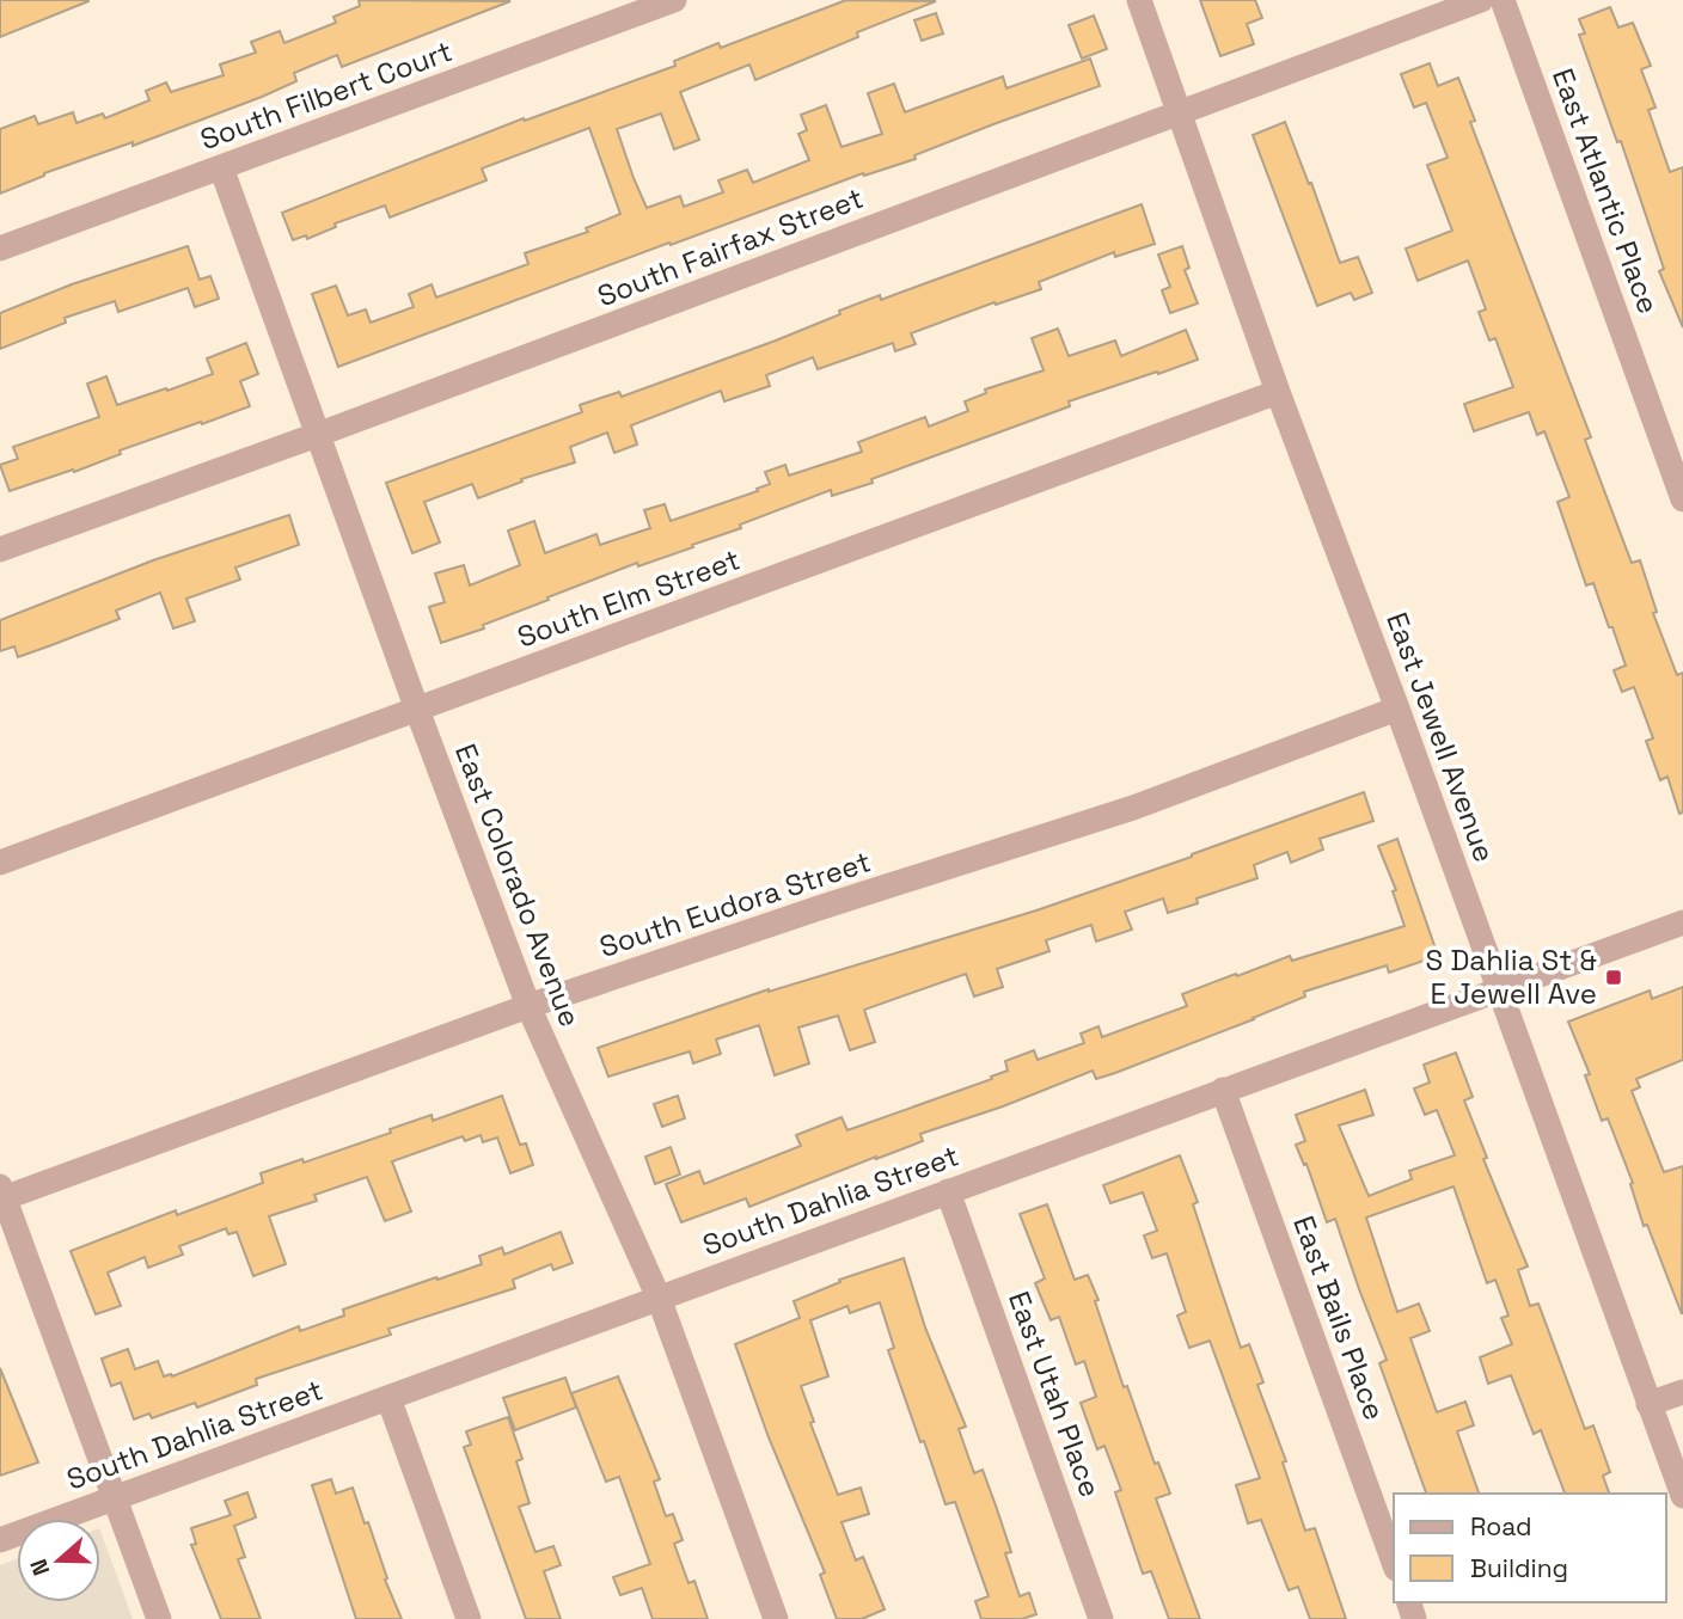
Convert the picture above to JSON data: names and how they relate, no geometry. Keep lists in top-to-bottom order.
{
  "streets": {
    "street": [
      "South Filbert Court",
      "East Atlantic Place",
      "South Fairfax Street",
      "South Elm Street",
      "East Jewell Avenue",
      "East Colorado Avenue",
      "South Eudora Street",
      "South Dahlia Street",
      "East Bails Place",
      "East Utah Place"
    ]
  },
  "crossings": [
    ["South Filbert Court", "East Colorado Avenue"],
    ["South Fairfax Street", "East Jewell Avenue"],
    ["South Fairfax Street", "East Colorado Avenue"],
    ["South Elm Street", "East Jewell Avenue"],
    ["South Elm Street", "East Colorado Avenue"],
    ["East Jewell Avenue", "South Eudora Street"],
    ["East Jewell Avenue", "South Dahlia Street"],
    ["East Colorado Avenue", "South Eudora Street"],
    ["East Colorado Avenue", "South Dahlia Street"],
    ["South Dahlia Street", "East Bails Place"],
    ["South Dahlia Street", "East Utah Place"]
  ],
  "places": {
    "transit": ["S Dahlia St & E Jewell Ave"]
  },
  "legend": ["Road", "Building"],
  "north": "left"
}
